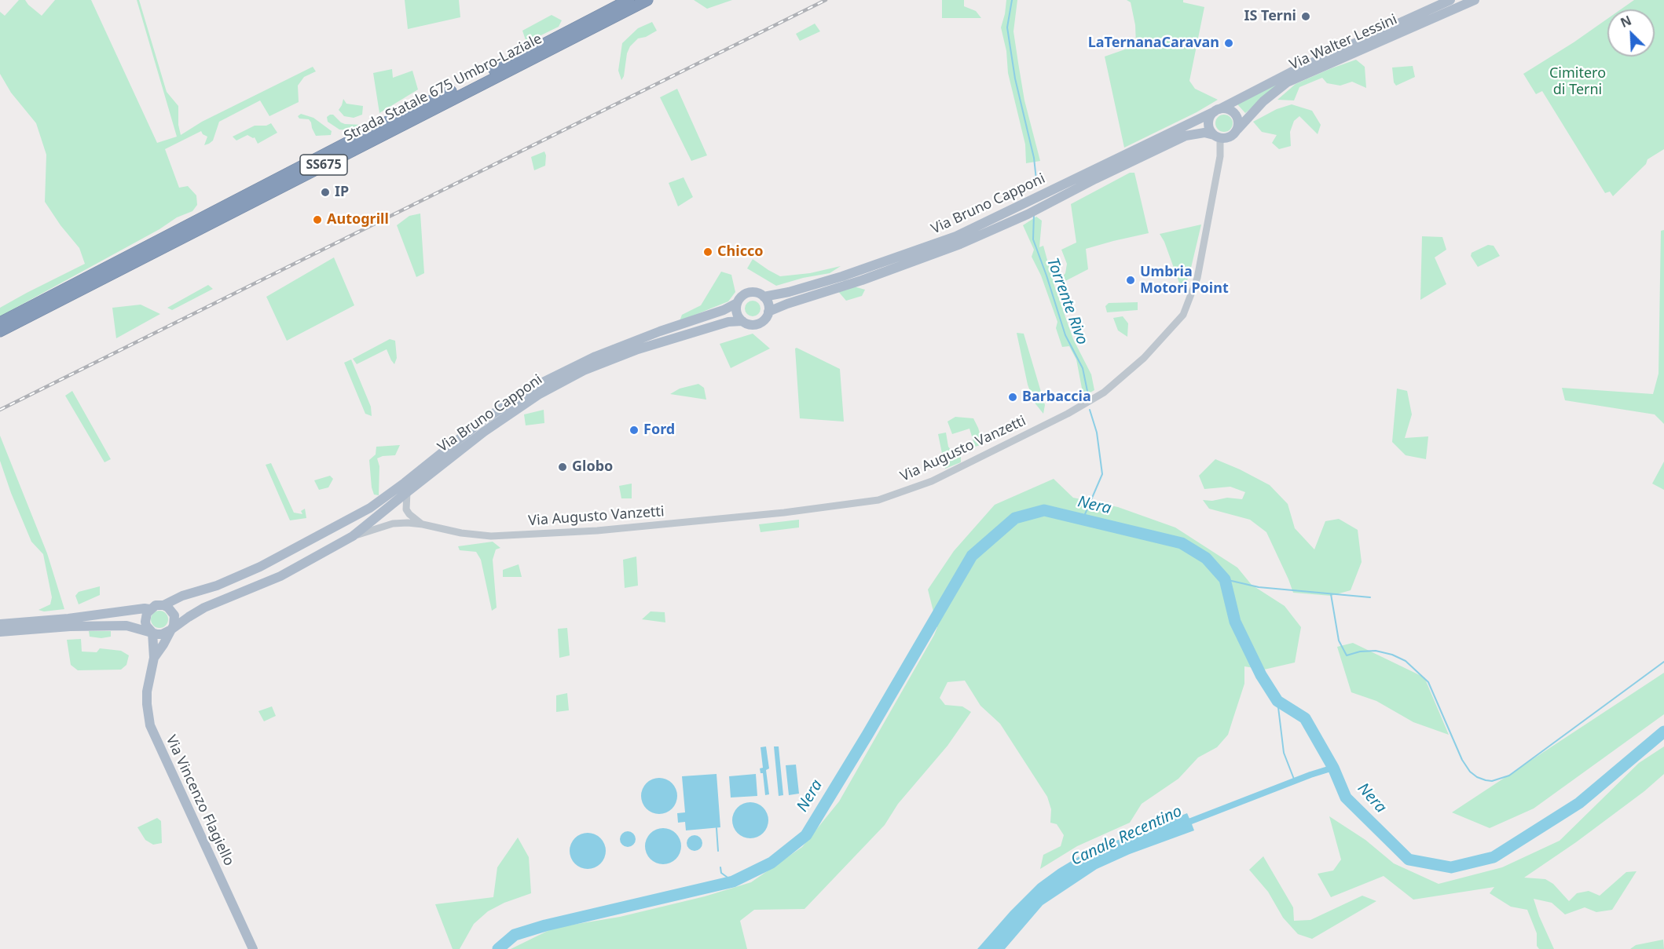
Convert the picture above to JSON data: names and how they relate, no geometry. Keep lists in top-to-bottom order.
{
  "streets": {
    "highway": ["Strada Statale 675 Umbro-Laziale", "SS675"],
    "main road": ["Via Walter Lessini", "Via Bruno Capponi", "Via Vincenzo Flagiello"],
    "street": ["Via Augusto Vanzetti"]
  },
  "crossings": [
    ["Via Walter Lessini", "Via Bruno Capponi"],
    ["Via Walter Lessini", "Via Augusto Vanzetti"],
    ["Via Bruno Capponi", "Via Augusto Vanzetti"],
    ["Via Bruno Capponi", "Via Vincenzo Flagiello"]
  ],
  "water": ["Torrente Rivo", "Nera", "Canale Recentino"],
  "parks": ["Cimitero di Terni"],
  "places": [
    "IS Terni",
    "LaTernanaCaravan",
    "IP",
    "Autogrill",
    "Chicco",
    "Umbria Motori Point",
    "Barbaccia",
    "Ford",
    "Globo"
  ],
  "north": "top left"
}
